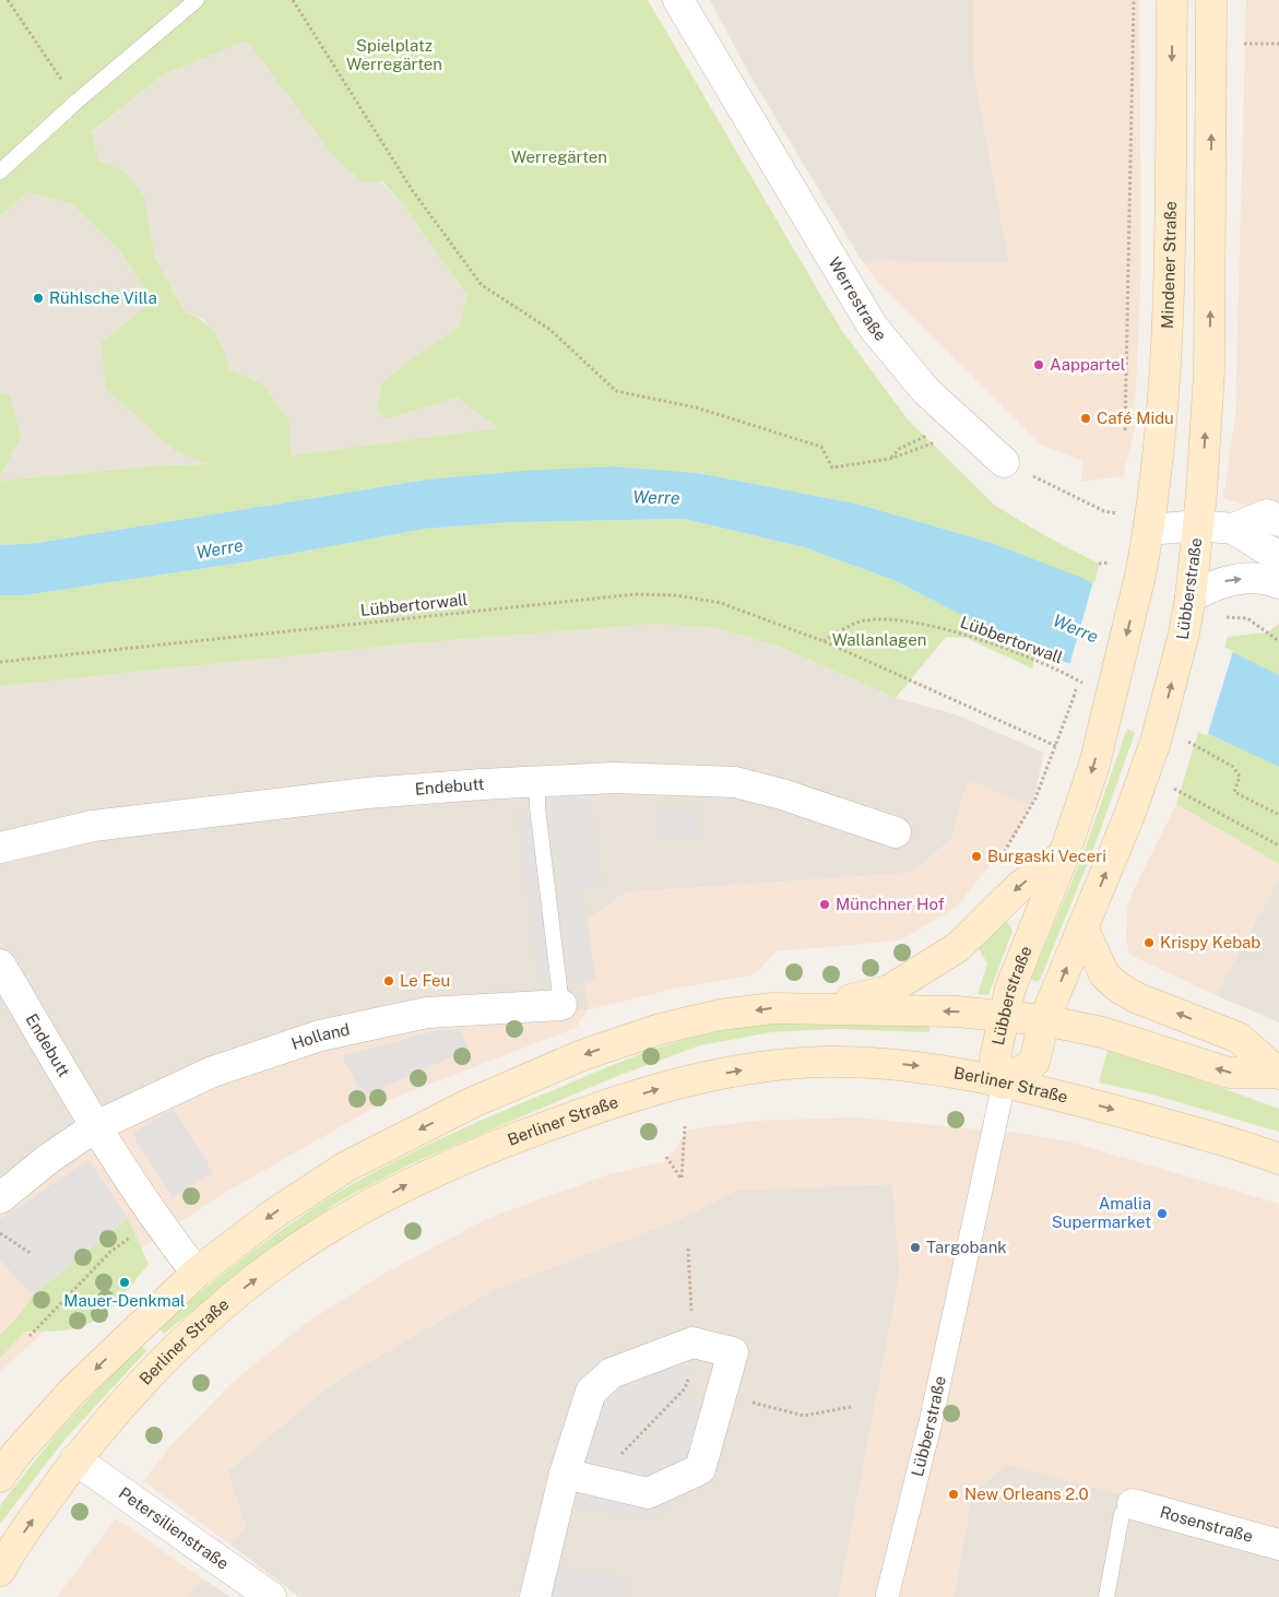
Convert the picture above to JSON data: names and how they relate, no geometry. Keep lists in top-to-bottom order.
{
  "streets": {
    "main road": ["Mindener Straße", "Lübberstraße", "Berliner Straße"],
    "street": [
      "Werrestraße",
      "Endebutt",
      "Holland",
      "Rosenstraße",
      "Petersilienstraße"
    ],
    "path": ["Lübbertorwall"]
  },
  "crossings": [
    ["Mindener Straße", "Lübberstraße"],
    ["Lübberstraße", "Berliner Straße"],
    ["Endebutt", "Holland"],
    ["Berliner Straße", "Petersilienstraße"]
  ],
  "water": ["Werre"],
  "parks": ["Spielplatz Werregärten", "Werregärten", "Wallanlagen"],
  "places": [
    "Rühlsche Villa",
    "Aappartel",
    "Café Midu",
    "Burgaski Veceri",
    "Münchner Hof",
    "Krispy Kebab",
    "Le Feu",
    "Amalia Supermarket",
    "Targobank",
    "Mauer-Denkmal",
    "New Orleans 2.0"
  ]
}
